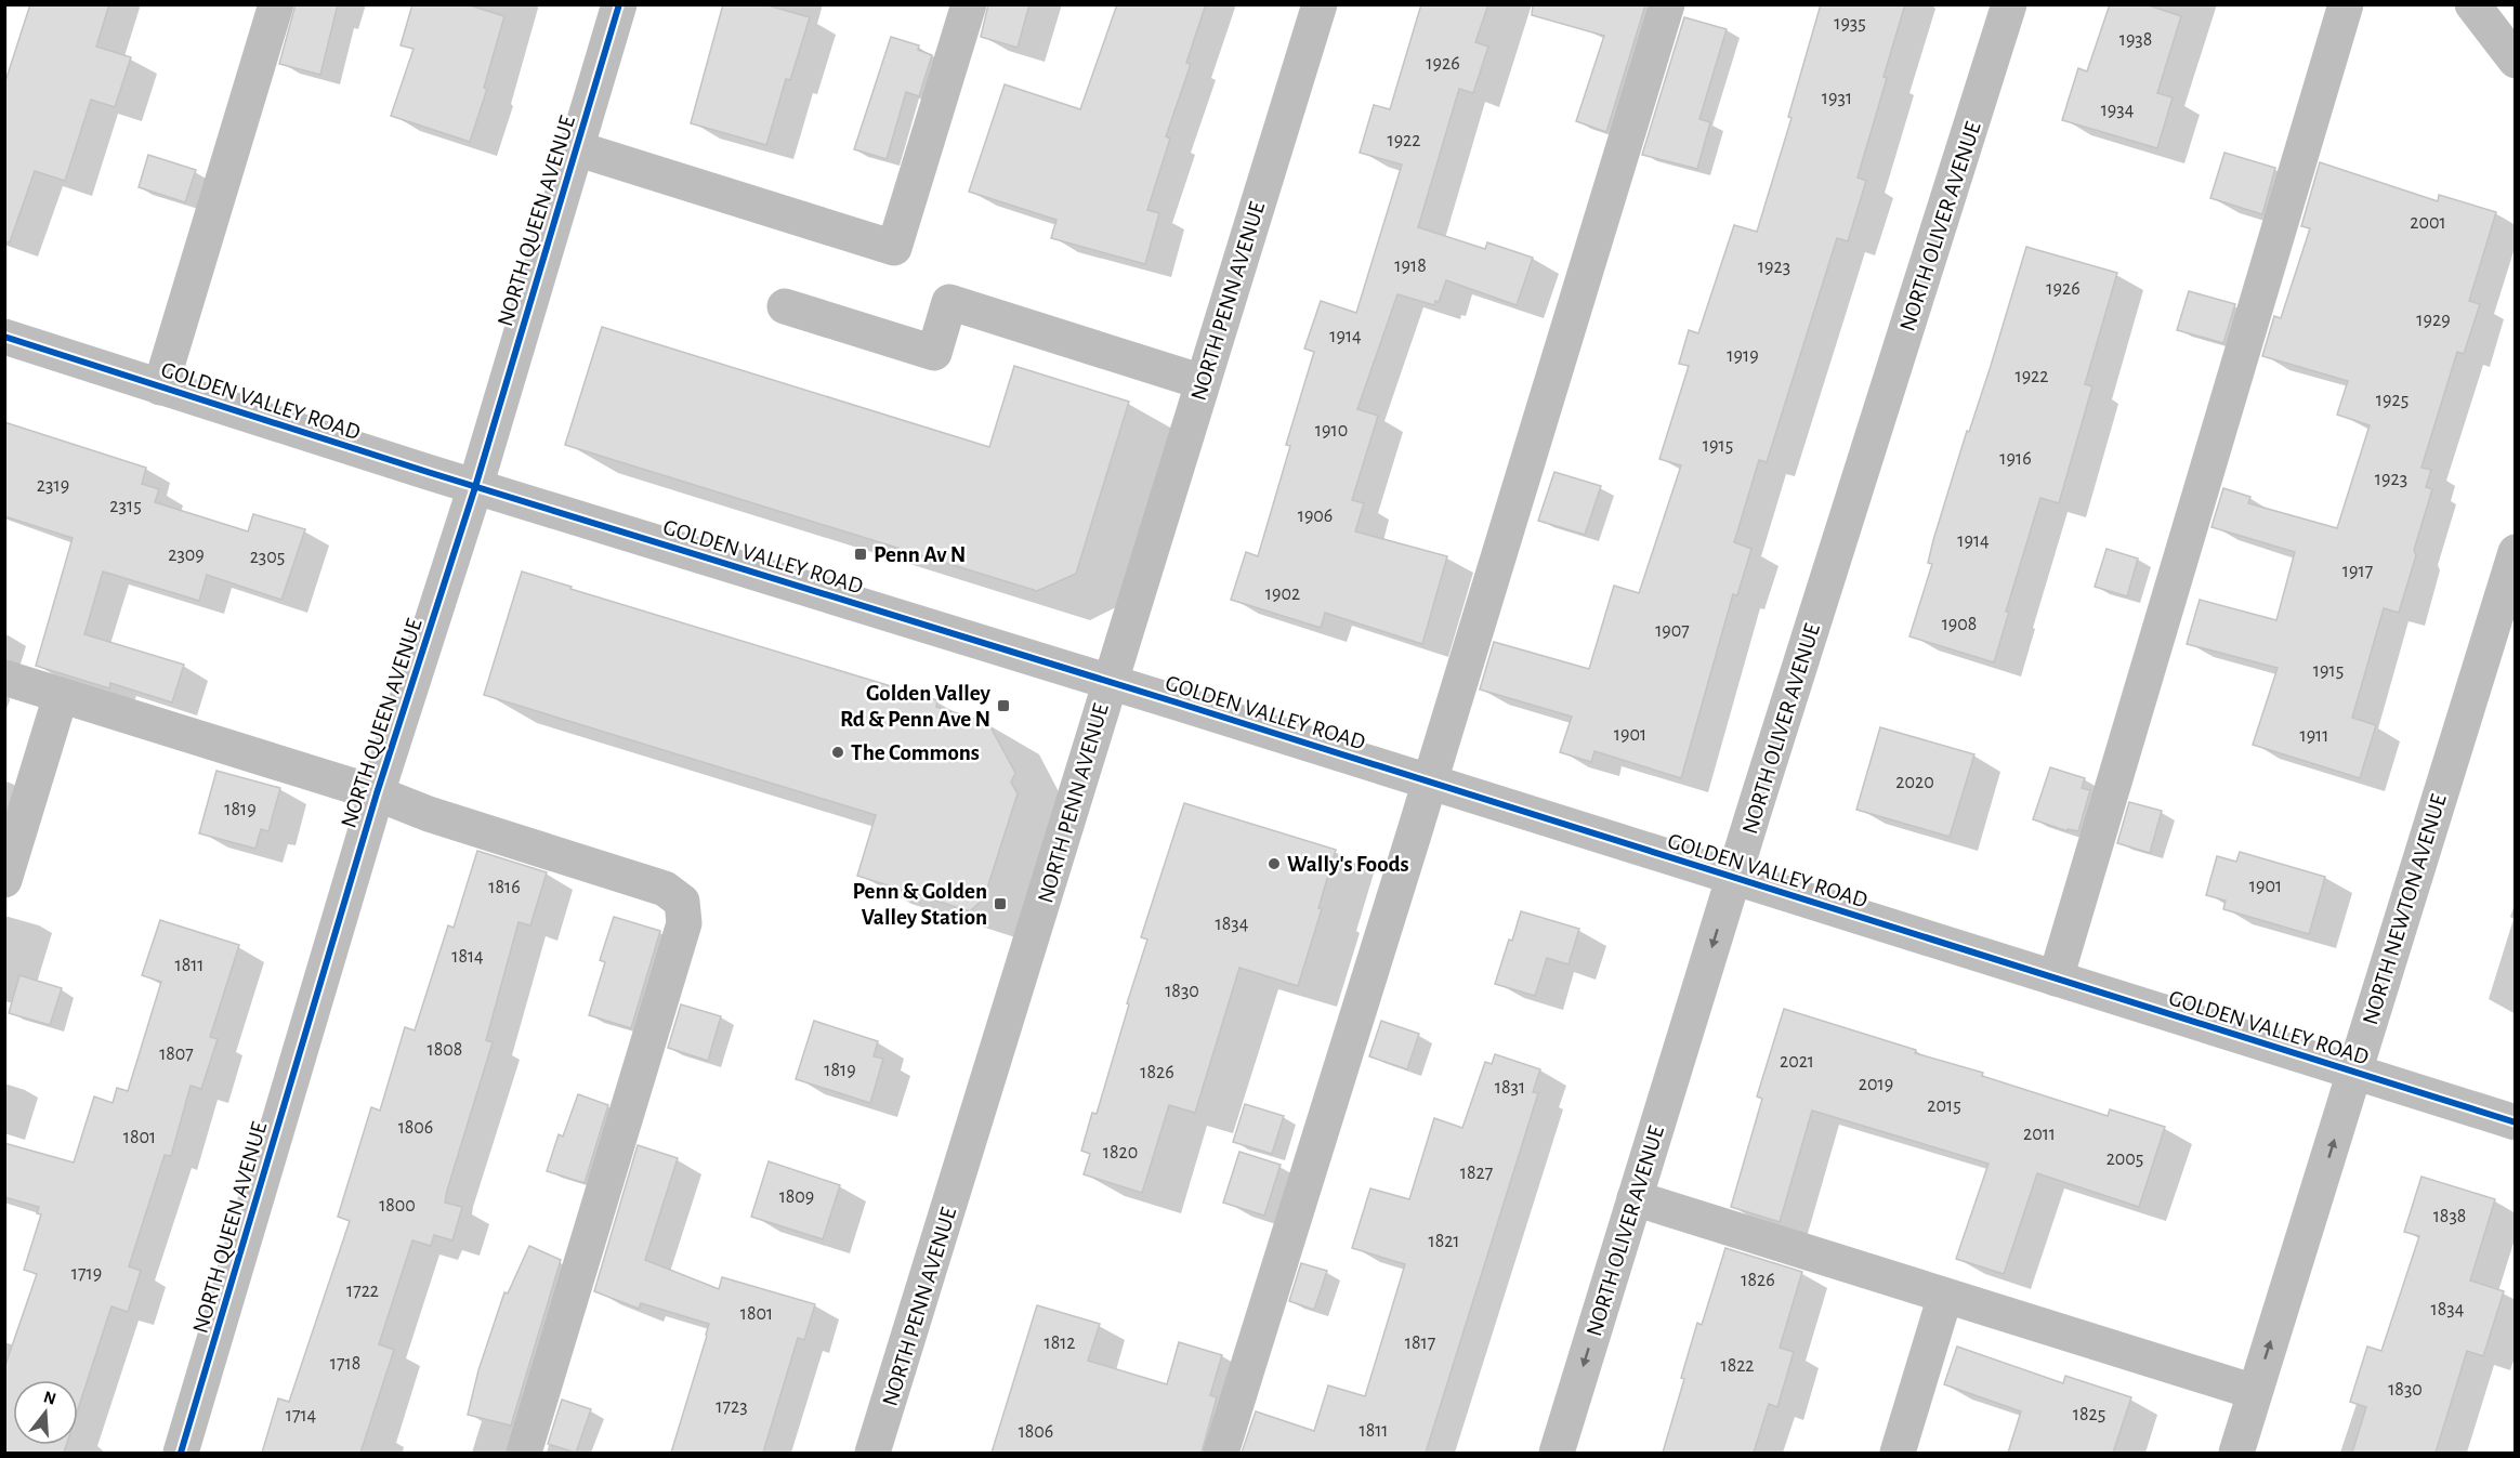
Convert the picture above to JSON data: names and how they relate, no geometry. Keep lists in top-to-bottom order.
{
  "streets": {
    "street": [
      "NORTH QUEEN AVENUE",
      "NORTH OLIVER AVENUE",
      "NORTH PENN AVENUE",
      "GOLDEN VALLEY ROAD",
      "NORTH NEWTON AVENUE"
    ]
  },
  "crossings": [
    ["NORTH QUEEN AVENUE", "GOLDEN VALLEY ROAD"],
    ["NORTH OLIVER AVENUE", "GOLDEN VALLEY ROAD"],
    ["NORTH PENN AVENUE", "GOLDEN VALLEY ROAD"],
    ["GOLDEN VALLEY ROAD", "NORTH NEWTON AVENUE"]
  ],
  "one_way": ["NORTH NEWTON AVENUE"],
  "places": {
    "transit": ["Penn Av N", "Golden Valley Rd & Penn Ave N", "Penn & Golden Valley Station"],
    "other": ["The Commons", "Wally's Foods"]
  },
  "house_numbers": [
    "1935",
    "1938",
    "1926",
    "1931",
    "1934",
    "1922",
    "2001",
    "1918",
    "1923",
    "1926",
    "1929",
    "1914",
    "1919",
    "1922",
    "1925",
    "1910",
    "1915",
    "1916",
    "1923",
    "2319",
    "2315",
    "1906",
    "1914",
    "2309",
    "2305",
    "1917",
    "1902",
    "1908",
    "1907",
    "1915",
    "1901",
    "1911",
    "2020",
    "1819",
    "1901",
    "1816",
    "1834",
    "1814",
    "1811",
    "1830",
    "1808",
    "1807",
    "2021",
    "1819",
    "1826",
    "2019",
    "1831",
    "2015",
    "1806",
    "2011",
    "1801",
    "1820",
    "2005",
    "1827",
    "1809",
    "1800",
    "1838",
    "1821",
    "1719",
    "1826",
    "1722",
    "1834",
    "1801",
    "1812",
    "1817",
    "1718",
    "1822",
    "1830",
    "1723",
    "1825",
    "1714",
    "1811",
    "1806"
  ],
  "north": "top"
}
